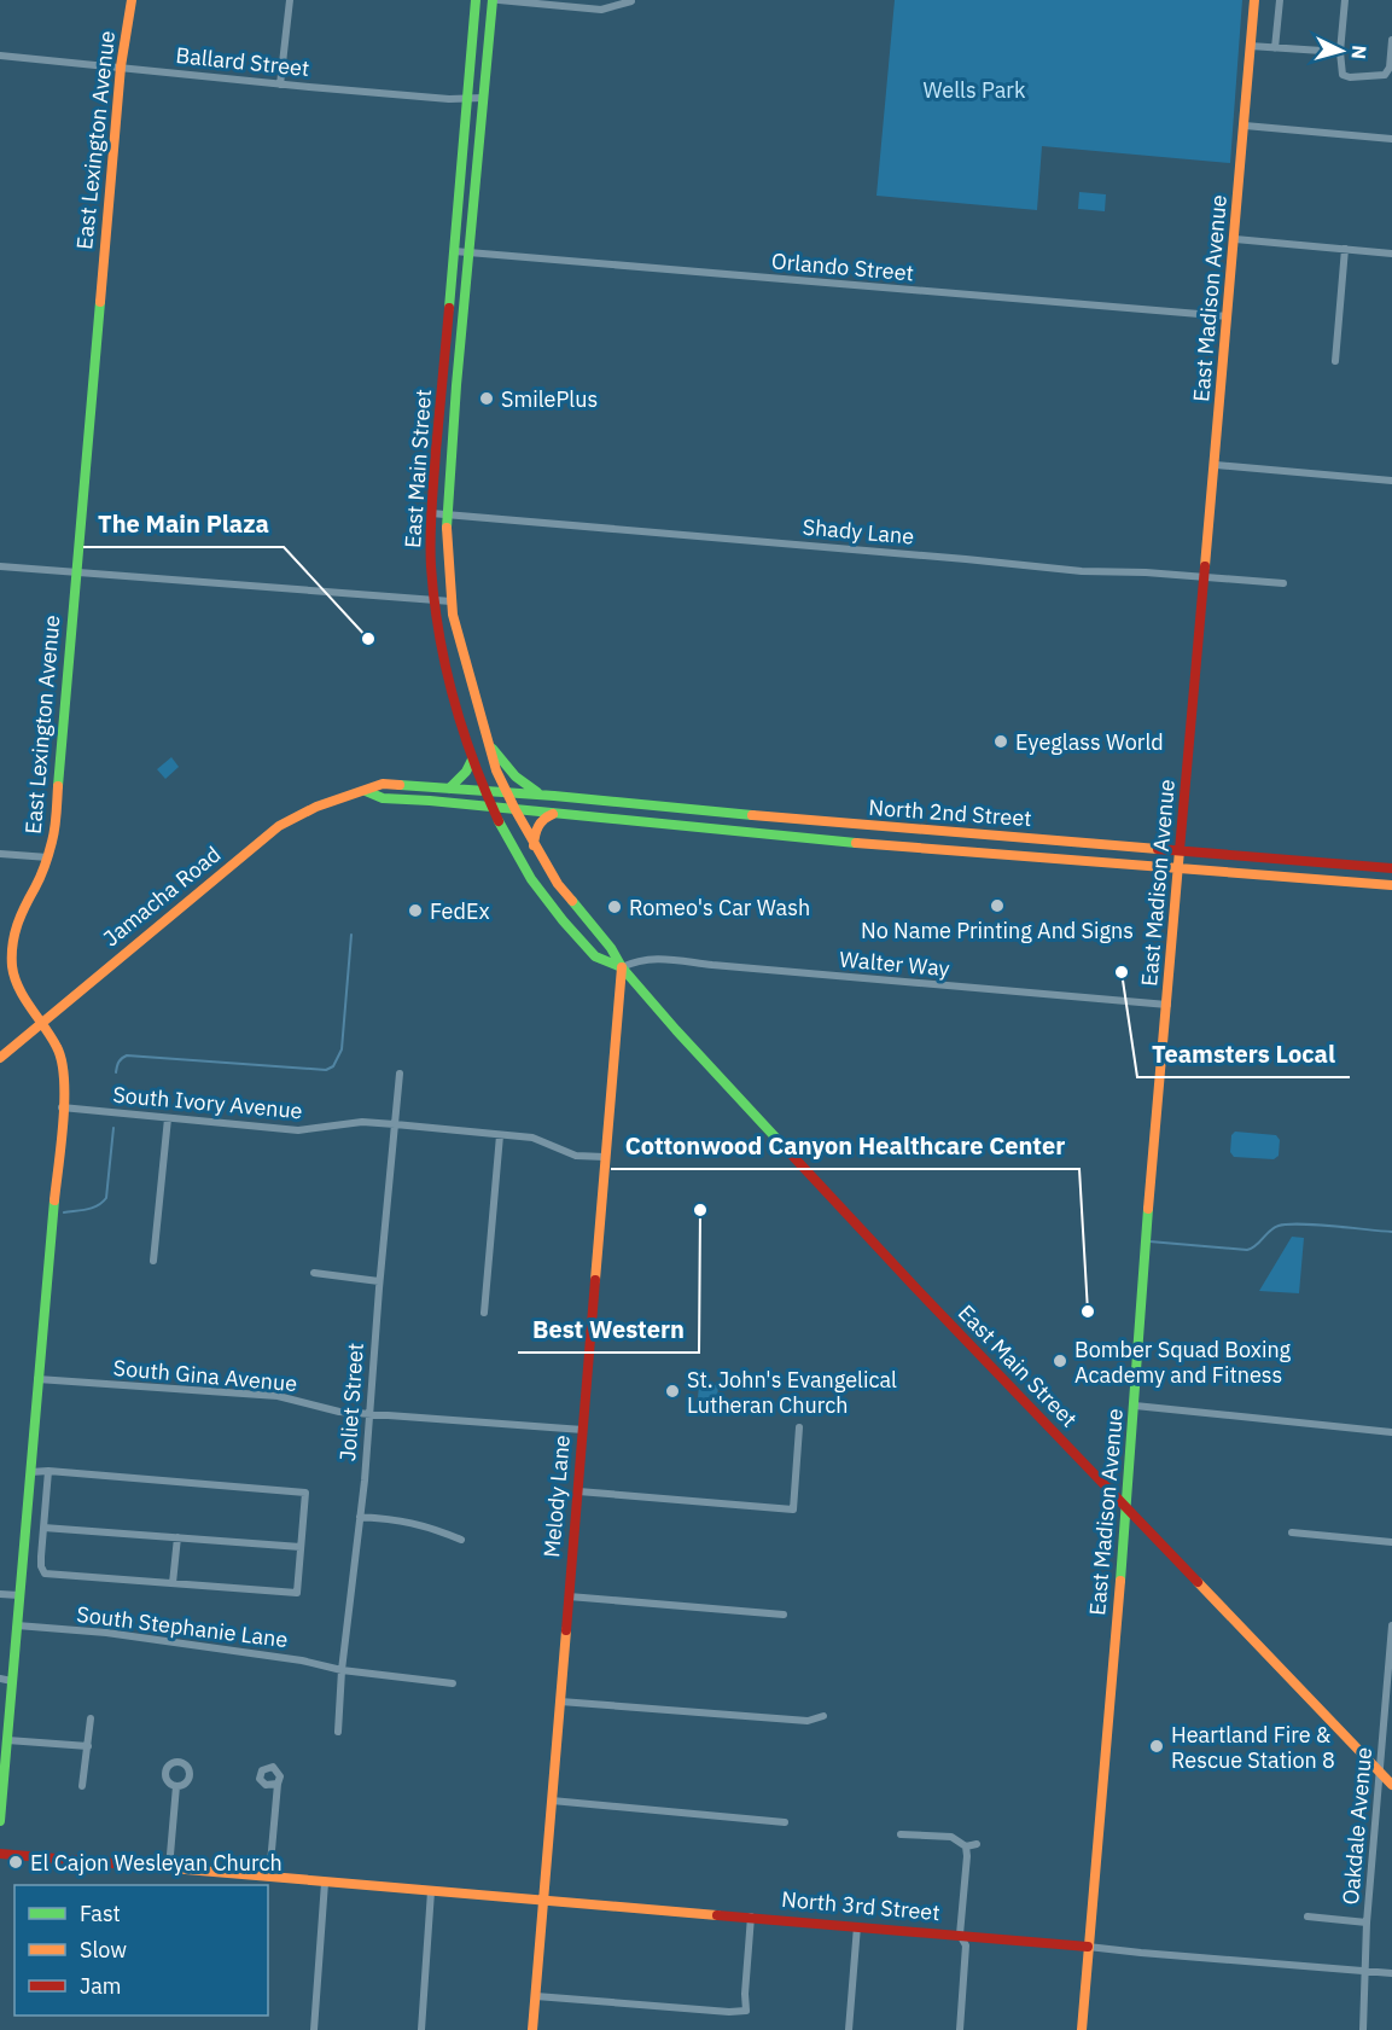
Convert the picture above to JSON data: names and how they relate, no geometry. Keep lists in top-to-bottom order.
{
  "streets": {
    "street": [
      "Ballard Street",
      "East Lexington Avenue",
      "Orlando Street",
      "East Madison Avenue",
      "East Main Street",
      "Shady Lane",
      "North 2nd Street",
      "Jamacha Road",
      "Walter Way",
      "South Ivory Avenue",
      "South Gina Avenue",
      "Joliet Street",
      "Melody Lane",
      "South Stephanie Lane",
      "Oakdale Avenue",
      "North 3rd Street"
    ]
  },
  "crossings": [
    ["Ballard Street", "East Lexington Avenue"],
    ["Ballard Street", "East Main Street"],
    ["East Lexington Avenue", "Jamacha Road"],
    ["East Lexington Avenue", "South Ivory Avenue"],
    ["East Lexington Avenue", "South Gina Avenue"],
    ["East Lexington Avenue", "South Stephanie Lane"],
    ["Orlando Street", "East Madison Avenue"],
    ["Orlando Street", "East Main Street"],
    ["East Madison Avenue", "East Main Street"],
    ["East Madison Avenue", "Shady Lane"],
    ["East Madison Avenue", "North 2nd Street"],
    ["East Madison Avenue", "Walter Way"],
    ["East Madison Avenue", "North 3rd Street"],
    ["East Main Street", "Shady Lane"],
    ["East Main Street", "North 2nd Street"],
    ["East Main Street", "Jamacha Road"],
    ["East Main Street", "Walter Way"],
    ["East Main Street", "Melody Lane"],
    ["East Main Street", "Oakdale Avenue"],
    ["North 2nd Street", "Jamacha Road"],
    ["Walter Way", "Melody Lane"],
    ["South Ivory Avenue", "Joliet Street"],
    ["South Ivory Avenue", "Melody Lane"],
    ["South Gina Avenue", "Joliet Street"],
    ["South Gina Avenue", "Melody Lane"],
    ["Joliet Street", "South Stephanie Lane"],
    ["Melody Lane", "North 3rd Street"],
    ["Oakdale Avenue", "North 3rd Street"]
  ],
  "parks": ["Wells Park"],
  "places": [
    "SmilePlus",
    "The Main Plaza",
    "Eyeglass World",
    "No Name Printing And Signs",
    "Romeo's Car Wash",
    "FedEx",
    "Teamsters Local",
    "Best Western",
    "Cottonwood Canyon Healthcare Center",
    "Bomber Squad Boxing Academy and Fitness",
    "St. John's Evangelical Lutheran Church",
    "Heartland Fire & Rescue Station 8",
    "El Cajon Wesleyan Church"
  ],
  "legend": ["Fast", "Slow", "Jam"],
  "north": "right"
}
